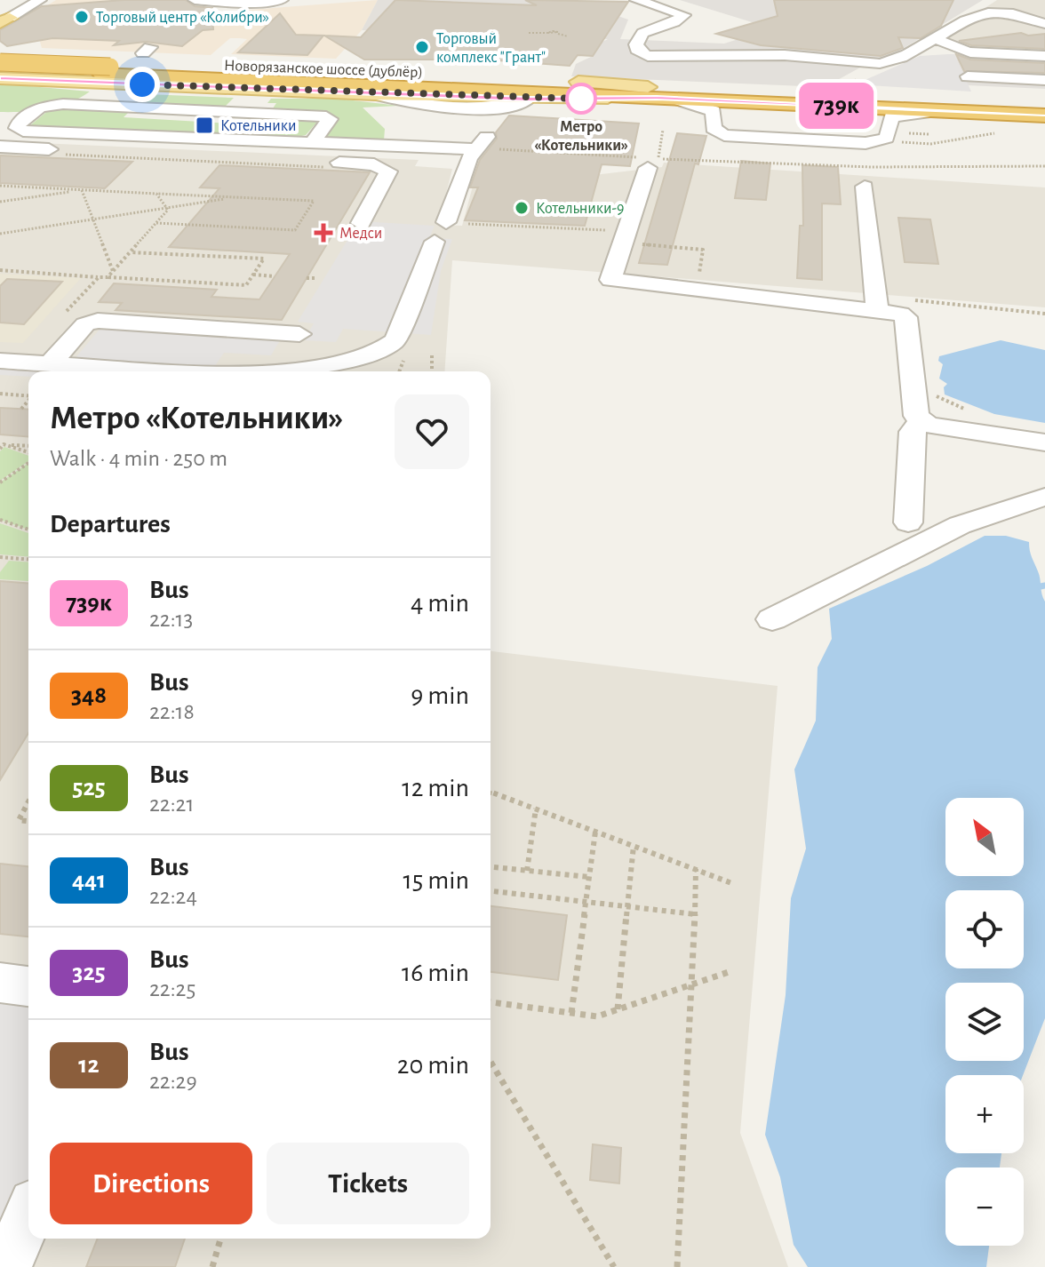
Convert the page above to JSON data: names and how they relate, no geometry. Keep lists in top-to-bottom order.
{
  "streets": {
    "main road": ["Новорязанское шоссе (дублёр)"]
  },
  "places": {
    "other": [
      "Торговый центр «Колибри»",
      "Торговый комплекс \"Грант\"",
      "Метро «Котельники»",
      "Котельники-9"
    ],
    "transit": ["Котельники"],
    "health": ["Медси"]
  },
  "lines": ["bus line 739к"],
  "north": "top left",
  "page": {
    "on_map": "739к",
    "heading": [
      ["Метро «Котельники»", "Walk · 4 min · 250 m"],
      "Departures"
    ],
    "list": [
      {
        "mark": "739к",
        "name": "Bus",
        "note": "22:13",
        "value": "4 min"
      },
      {
        "mark": "348",
        "name": "Bus",
        "note": "22:18",
        "value": "9 min"
      },
      {
        "mark": "525",
        "name": "Bus",
        "note": "22:21",
        "value": "12 min"
      },
      {
        "mark": "441",
        "name": "Bus",
        "note": "22:24",
        "value": "15 min"
      },
      {
        "mark": "325",
        "name": "Bus",
        "note": "22:25",
        "value": "16 min"
      },
      {
        "mark": "12",
        "name": "Bus",
        "note": "22:29",
        "value": "20 min"
      }
    ],
    "map_buttons": ["+", "−"],
    "buttons": ["Directions", "Tickets"]
  }
}
